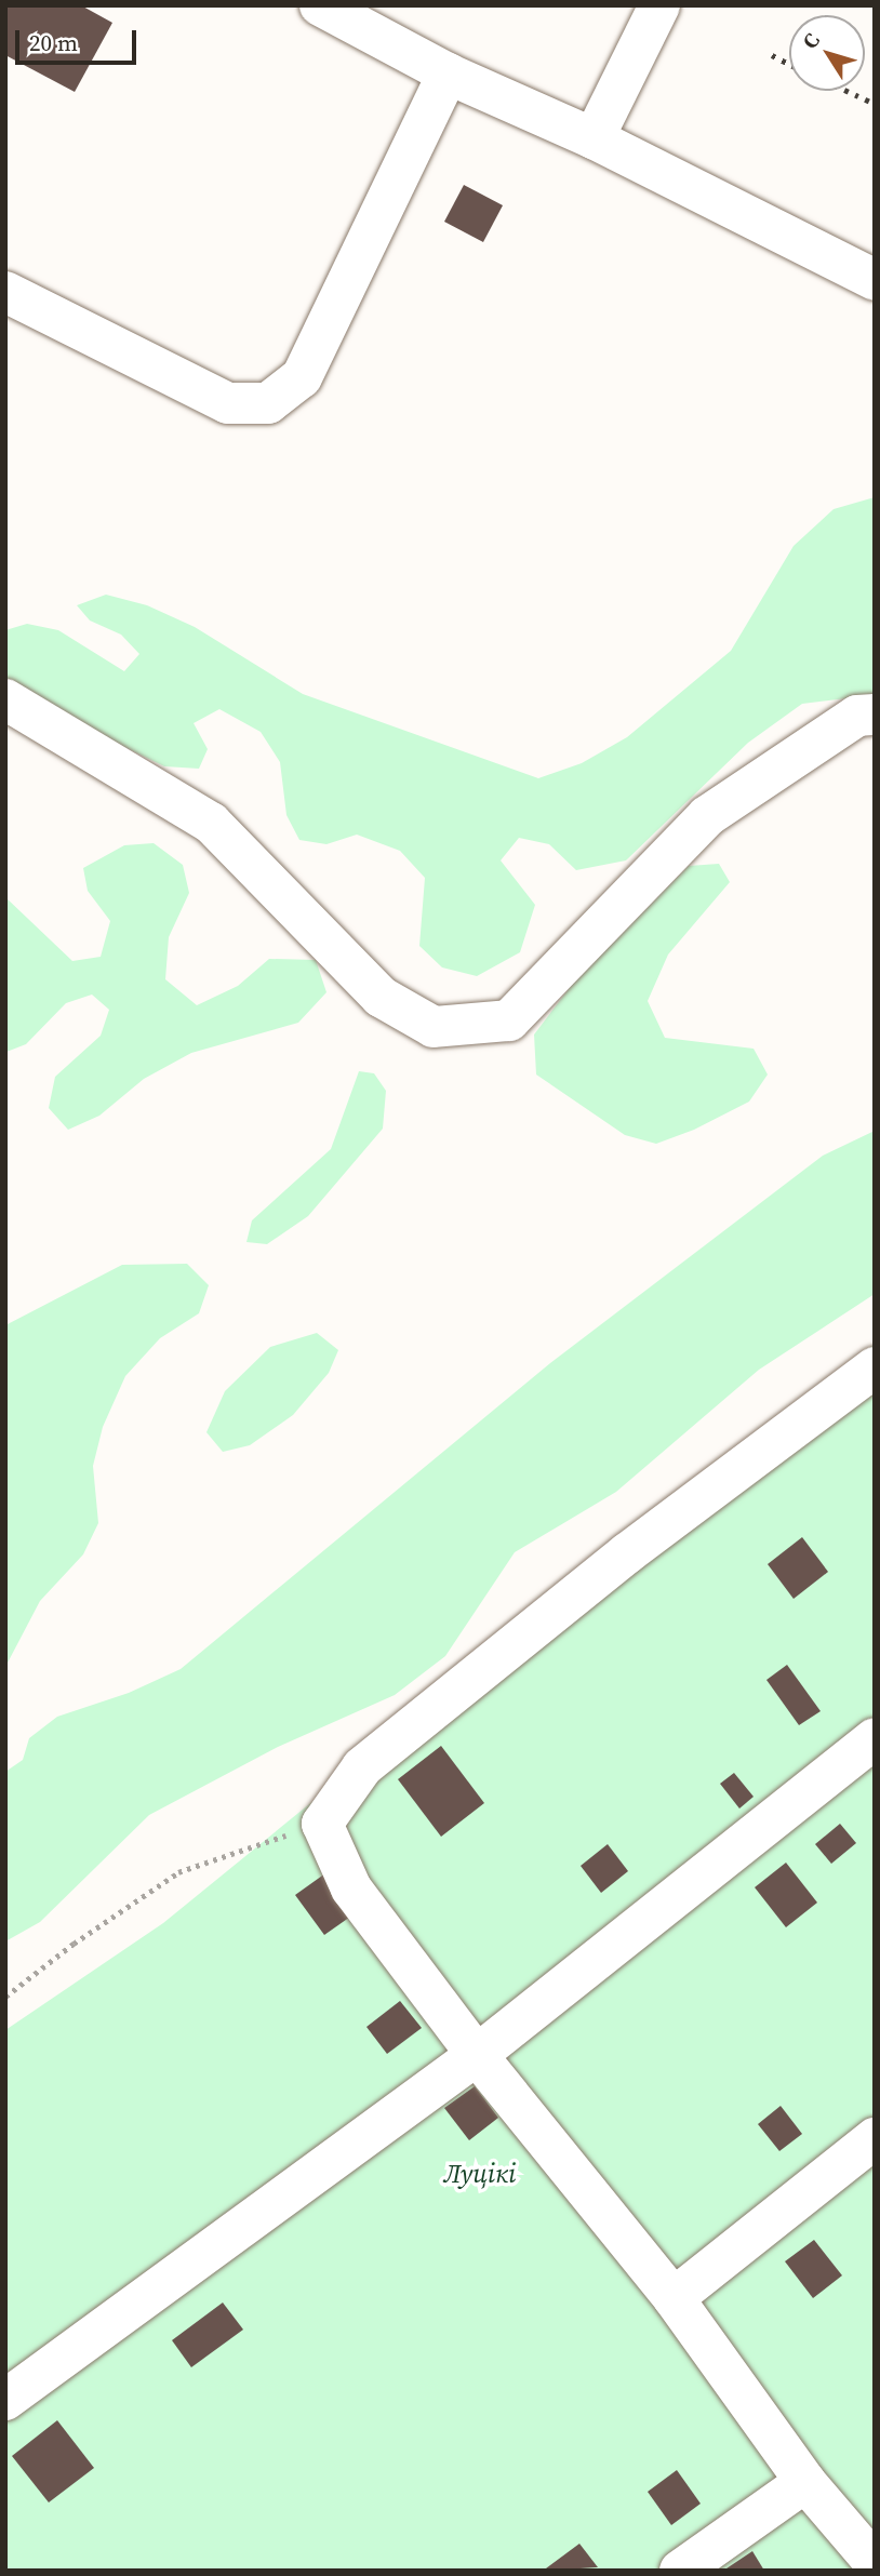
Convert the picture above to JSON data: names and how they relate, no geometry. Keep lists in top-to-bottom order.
{
  "parks": ["Луцікі"],
  "scale_bar": "20 m",
  "north": "top left"
}
